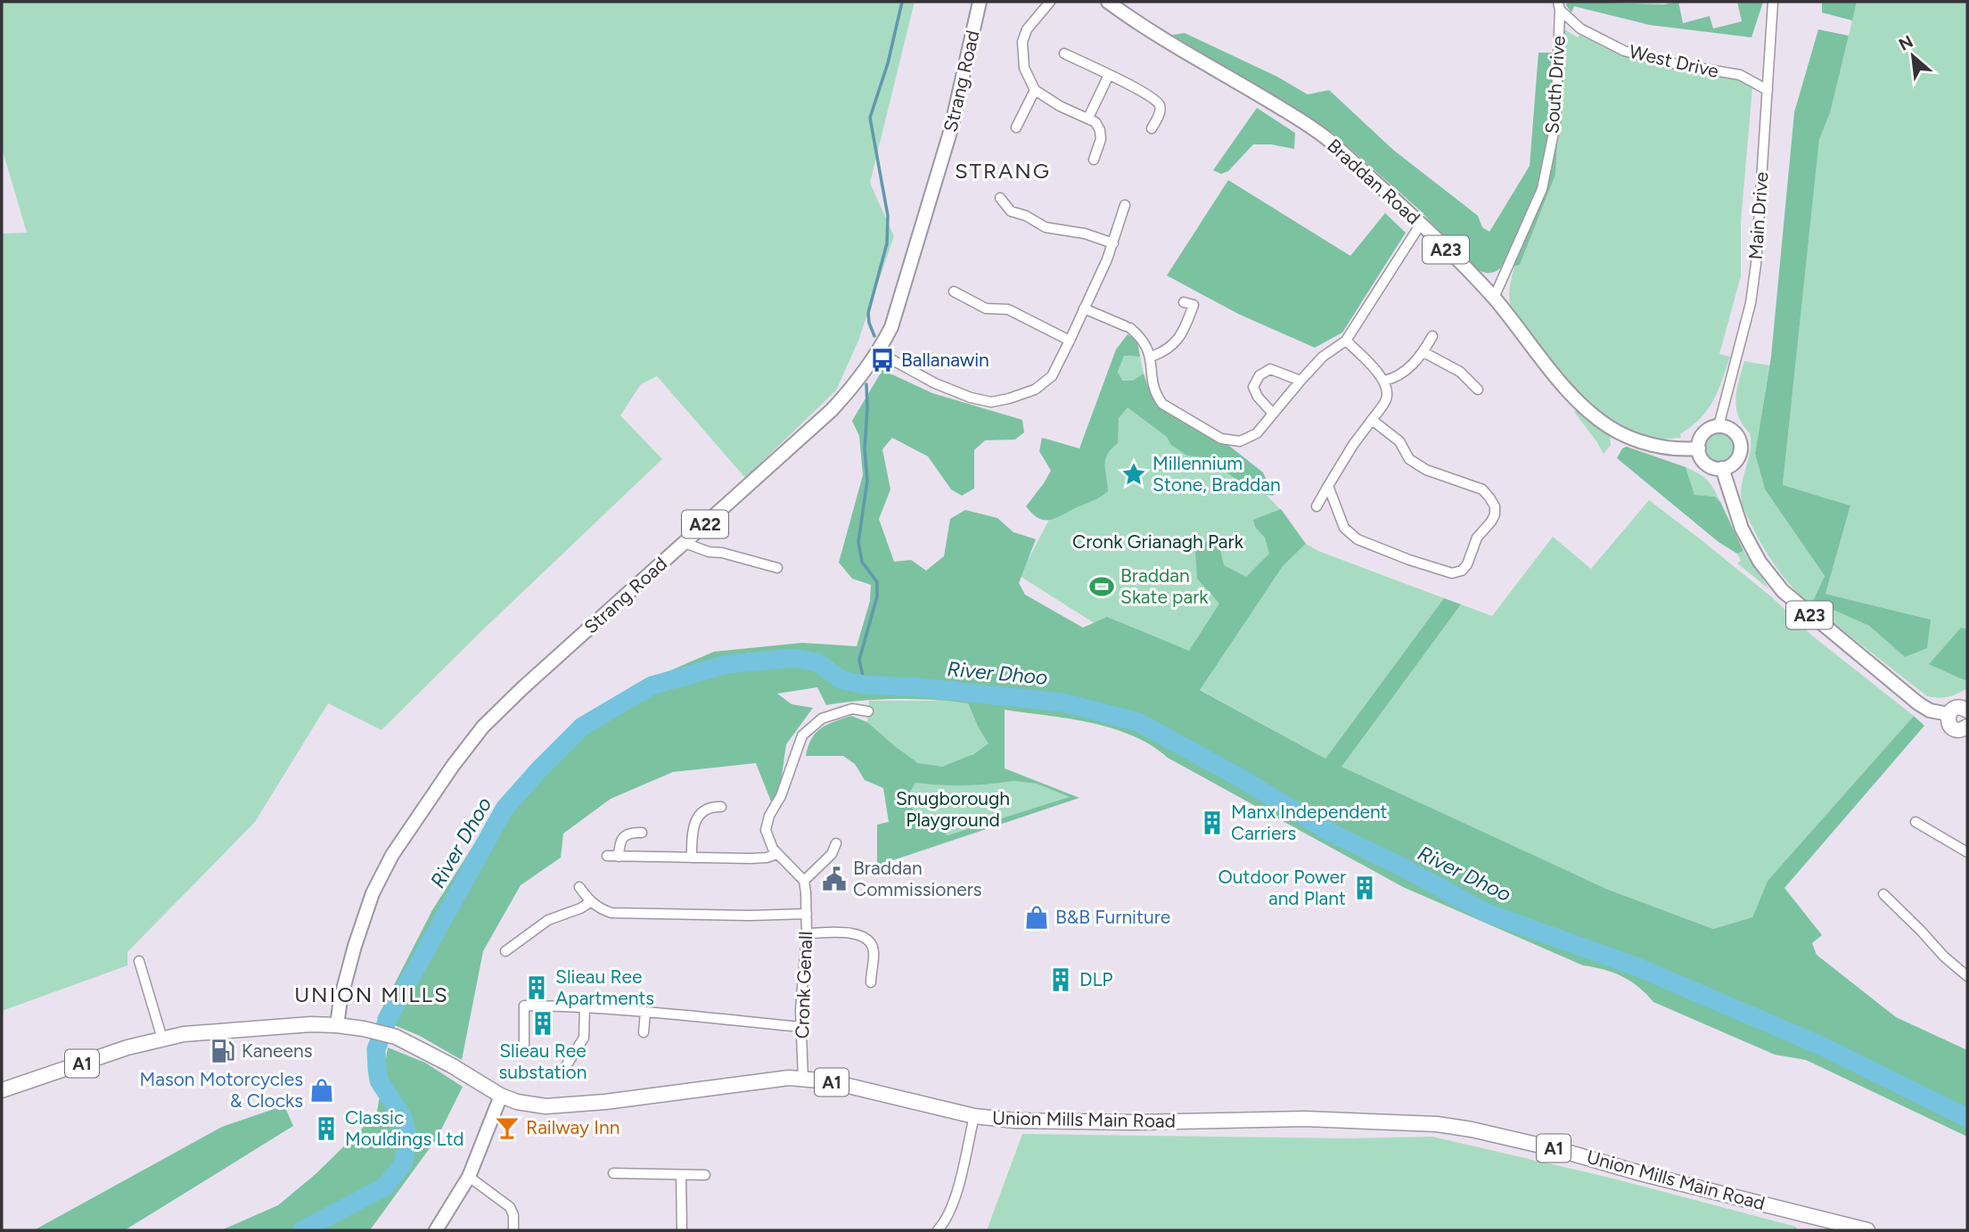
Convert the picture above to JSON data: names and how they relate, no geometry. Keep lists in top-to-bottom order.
{
  "streets": {
    "highway": ["A1", "Union Mills Main Road"],
    "main road": [
      "Strang Road",
      "Braddan Road",
      "A23",
      "A22"
    ],
    "street": [
      "West Drive",
      "South Drive",
      "Main Drive",
      "Cronk Genall"
    ]
  },
  "crossings": [
    ["West Drive", "South Drive"],
    ["West Drive", "Main Drive"],
    ["Strang Road", "Union Mills Main Road"],
    ["South Drive", "Braddan Road"],
    ["Braddan Road", "Main Drive"],
    ["Braddan Road", "A23"],
    ["Main Drive", "A23"],
    ["Cronk Genall", "Union Mills Main Road"],
    ["A1", "Union Mills Main Road"]
  ],
  "districts": ["STRANG", "UNION MILLS"],
  "water": ["River Dhoo"],
  "parks": ["Cronk Grianagh Park", "Snugborough Playground"],
  "places": {
    "bus stop": ["Ballanawin"],
    "place": ["Millennium Stone, Braddan"],
    "sports": ["Braddan Skate park"],
    "building": [
      "Manx Independent Carriers",
      "Outdoor Power and Plant",
      "DLP",
      "Slieau Ree Apartments",
      "Slieau Ree substation",
      "Classic Mouldings Ltd"
    ],
    "public building": ["Braddan Commissioners"],
    "shop": ["B&B Furniture", "Mason Motorcycles & Clocks"],
    "fuel station": ["Kaneens"],
    "bar": ["Railway Inn"]
  },
  "north": "top left"
}
